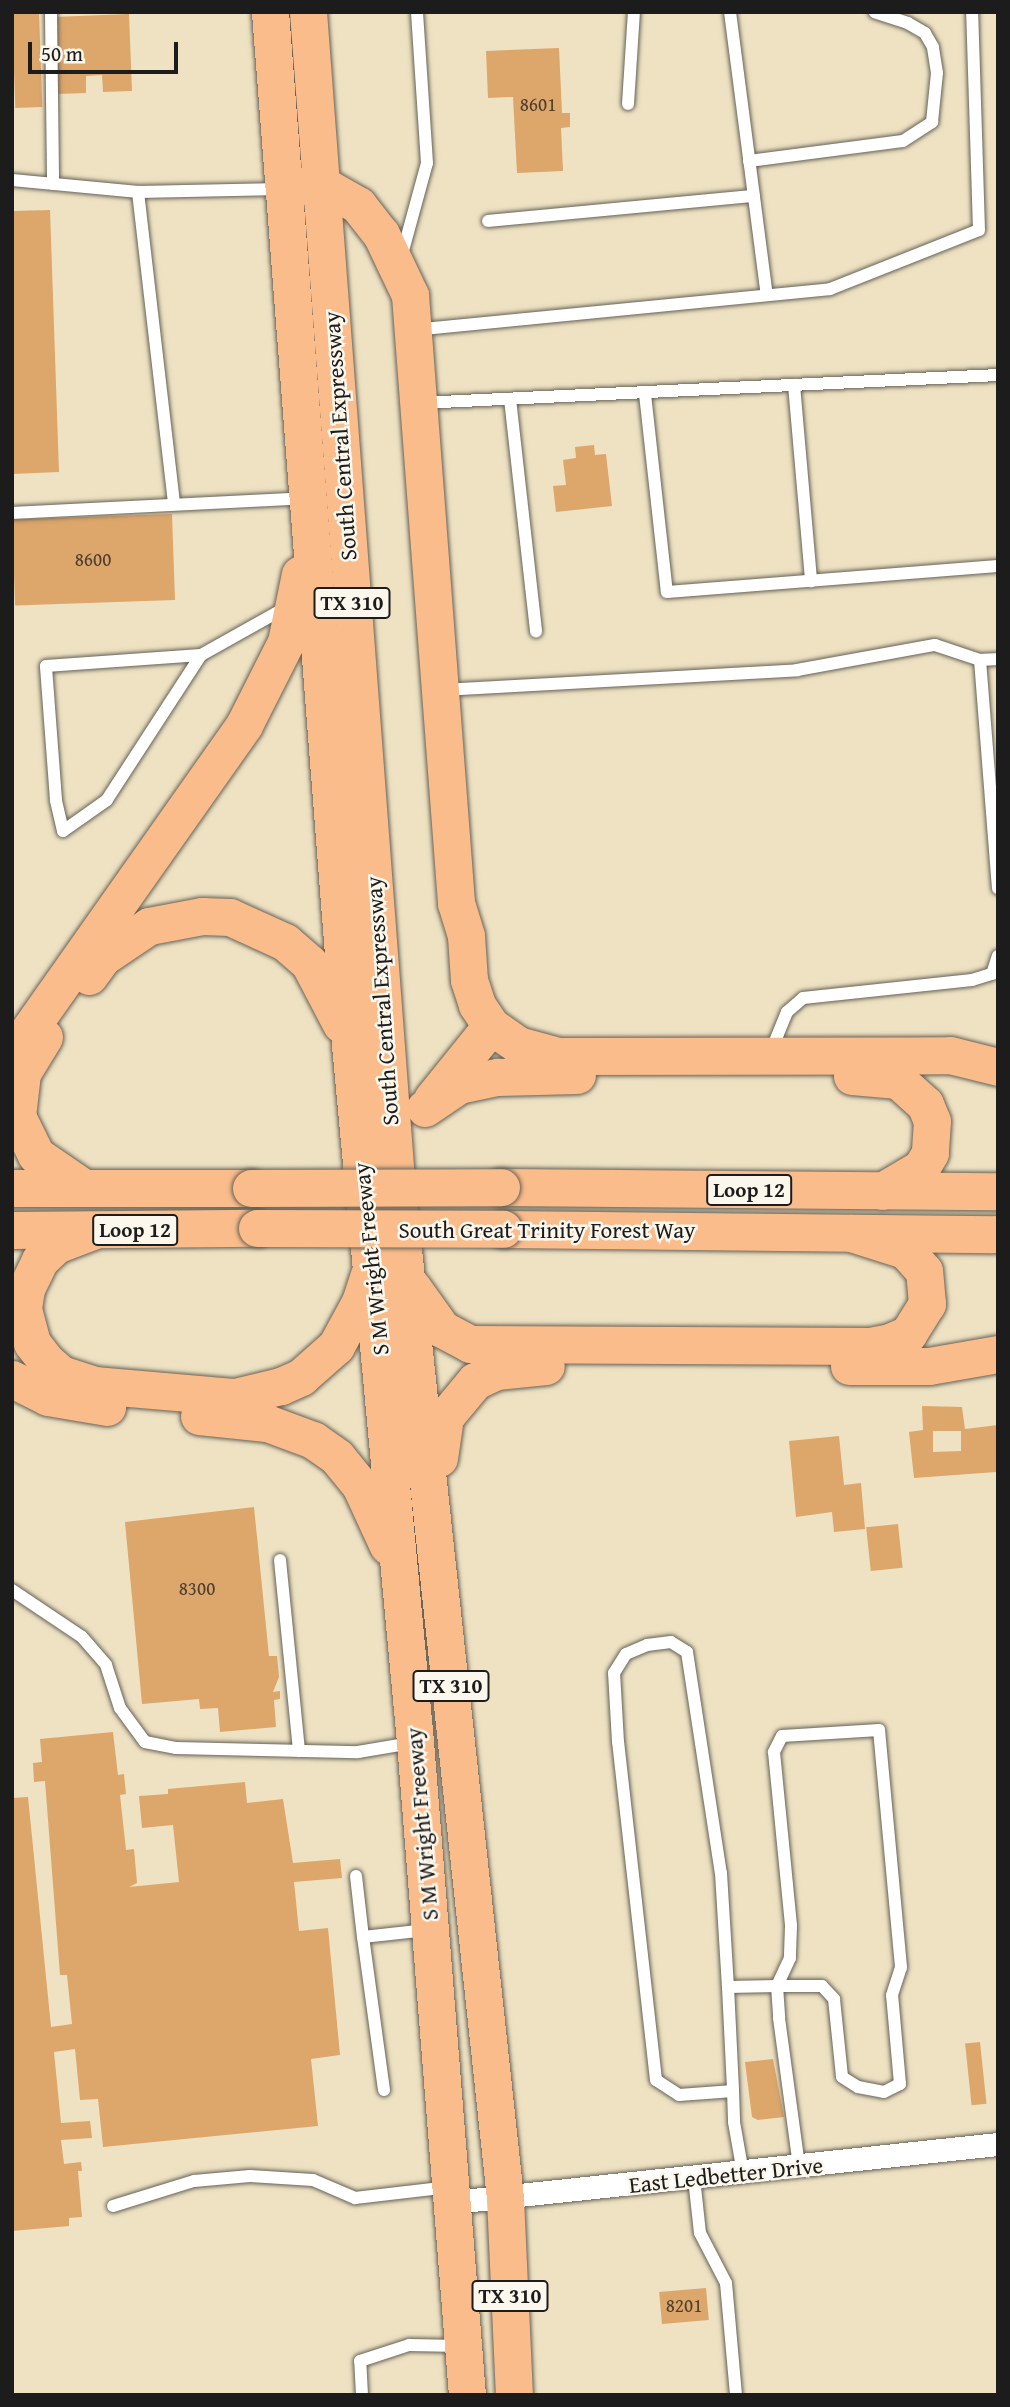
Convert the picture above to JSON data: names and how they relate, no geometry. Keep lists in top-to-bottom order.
{
  "streets": {
    "main road": [
      "South Central Expressway",
      "TX 310",
      "Loop 12",
      "South Great Trinity Forest Way",
      "S M Wright Freeway"
    ],
    "street": ["East Ledbetter Drive"]
  },
  "crossings": [
    ["South Central Expressway", "S M Wright Freeway"],
    ["S M Wright Freeway", "East Ledbetter Drive"]
  ],
  "house_numbers": [
    "8601",
    "8600",
    "8300",
    "8201"
  ],
  "scale_bar": "50 m"
}
